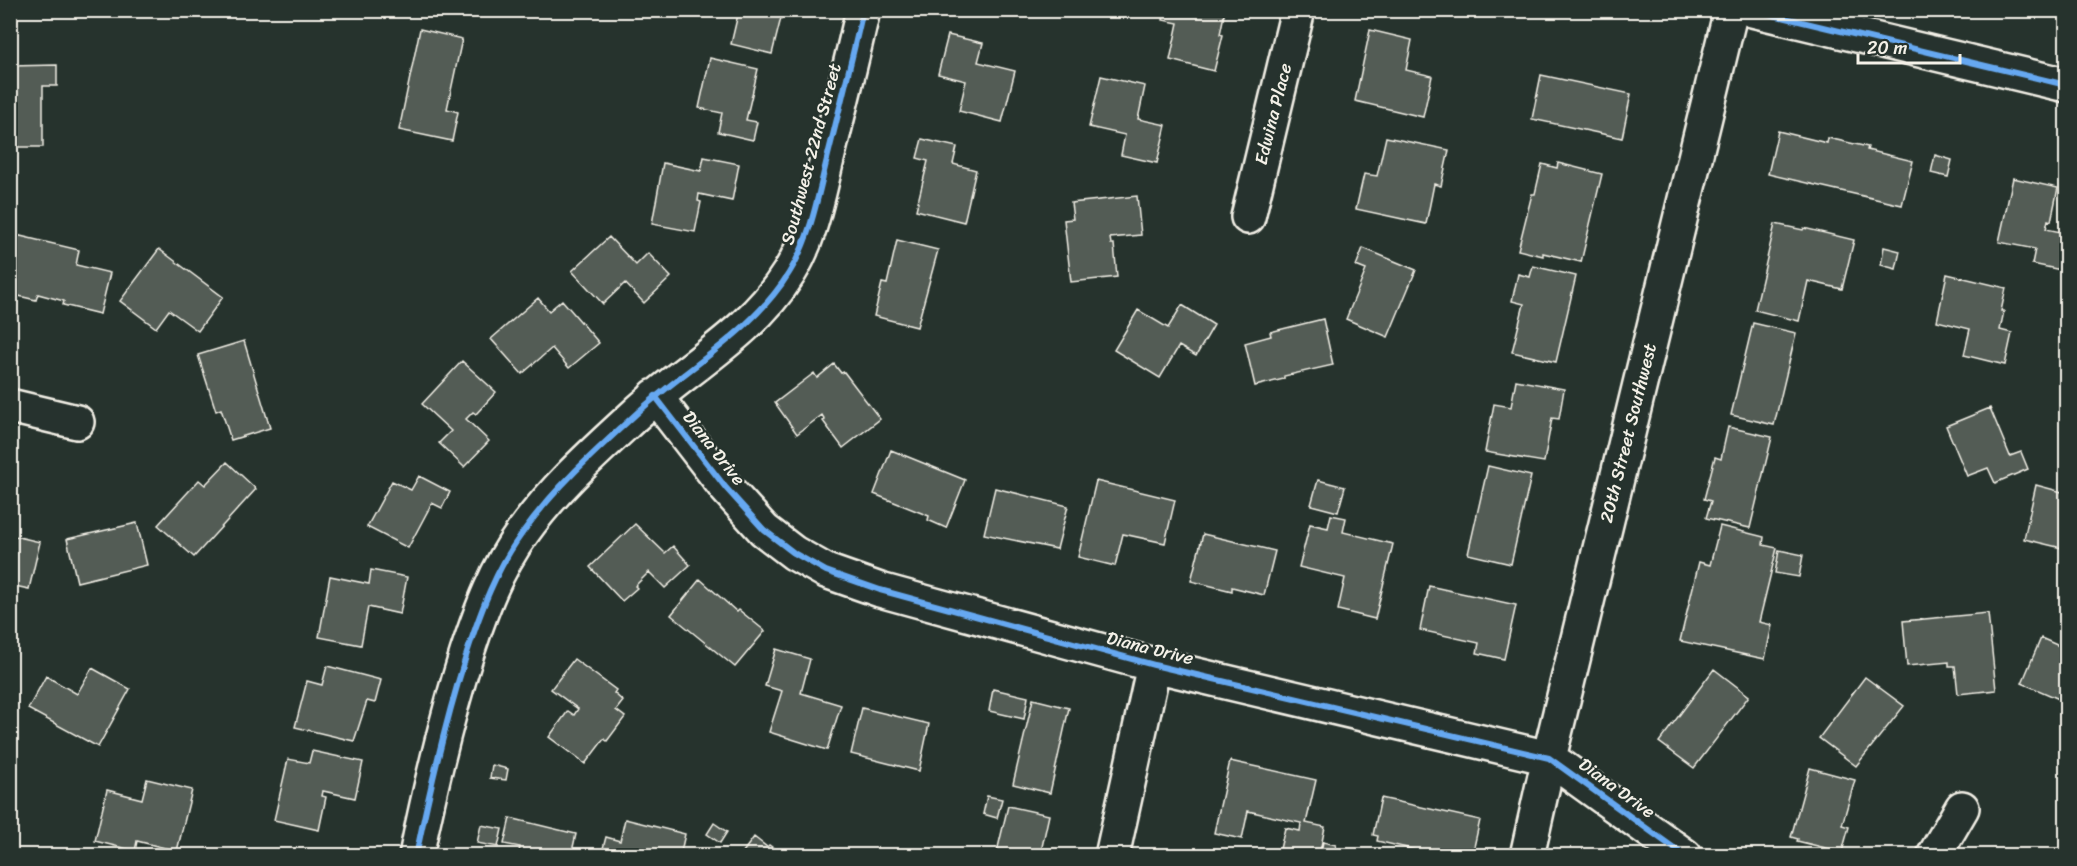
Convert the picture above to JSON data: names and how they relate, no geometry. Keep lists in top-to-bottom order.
{
  "streets": {
    "street": [
      "Edwina Place",
      "Southwest 22nd Street",
      "20th Street Southwest",
      "Diana Drive"
    ]
  },
  "crossings": [
    ["Southwest 22nd Street", "Diana Drive"],
    ["20th Street Southwest", "Diana Drive"]
  ],
  "scale_bar": "20 m"
}
